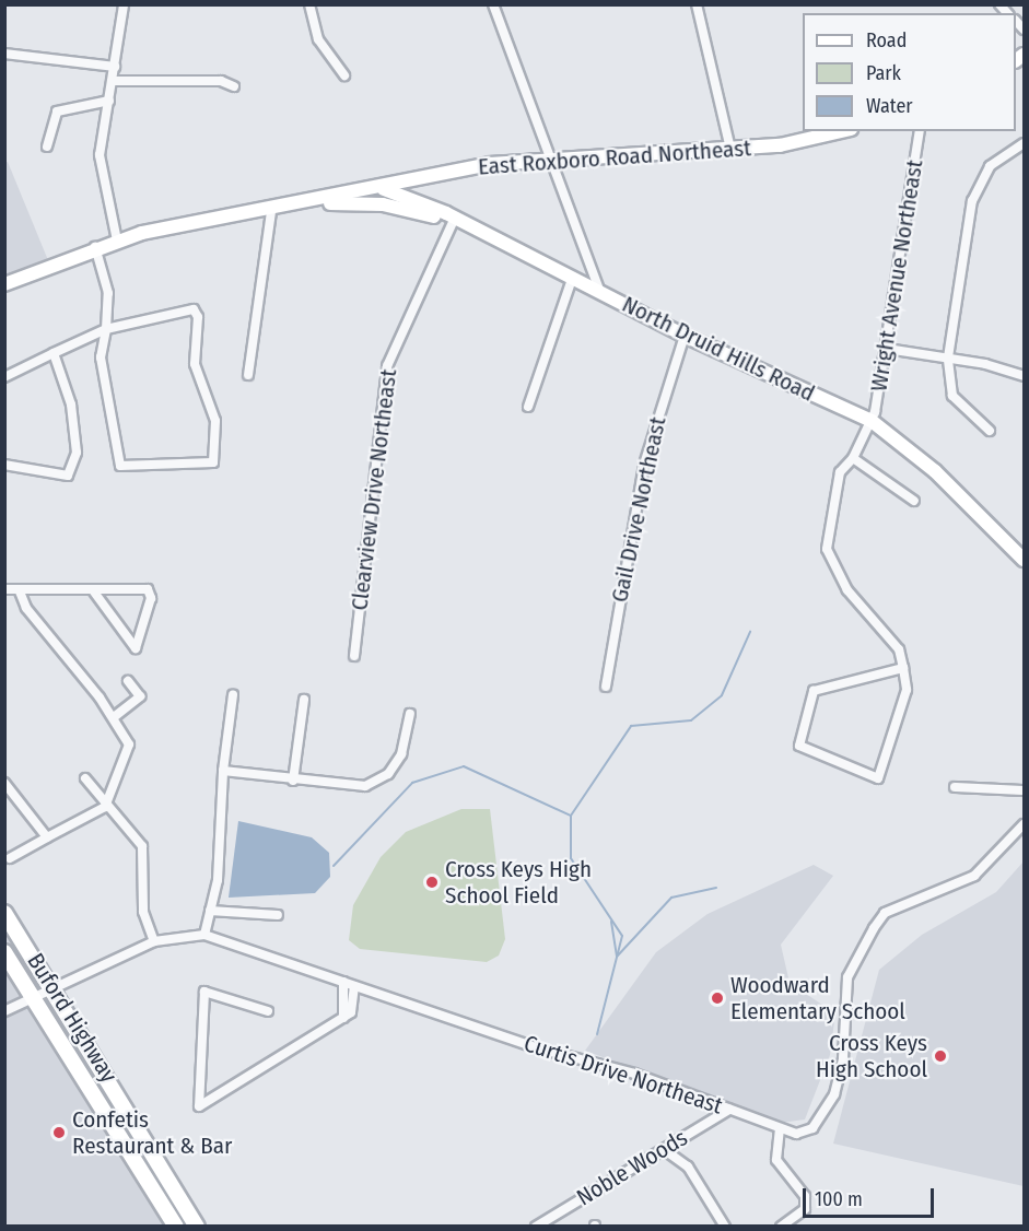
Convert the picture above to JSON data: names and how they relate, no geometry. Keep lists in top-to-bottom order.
{
  "streets": {
    "main road": ["East Roxboro Road Northeast", "North Druid Hills Road", "Buford Highway"],
    "street": [
      "Wright Avenue Northeast",
      "Clearview Drive Northeast",
      "Gail Drive Northeast",
      "Curtis Drive Northeast",
      "Noble Woods"
    ]
  },
  "crossings": [
    ["East Roxboro Road Northeast", "North Druid Hills Road"],
    ["Wright Avenue Northeast", "North Druid Hills Road"],
    ["North Druid Hills Road", "Clearview Drive Northeast"],
    ["North Druid Hills Road", "Gail Drive Northeast"],
    ["Buford Highway", "Curtis Drive Northeast"],
    ["Curtis Drive Northeast", "Noble Woods"]
  ],
  "places": [
    "Cross Keys High School Field",
    "Woodward Elementary School",
    "Cross Keys High School",
    "Confetis Restaurant & Bar"
  ],
  "legend": ["Road", "Park", "Water"],
  "scale_bar": "100 m"
}
